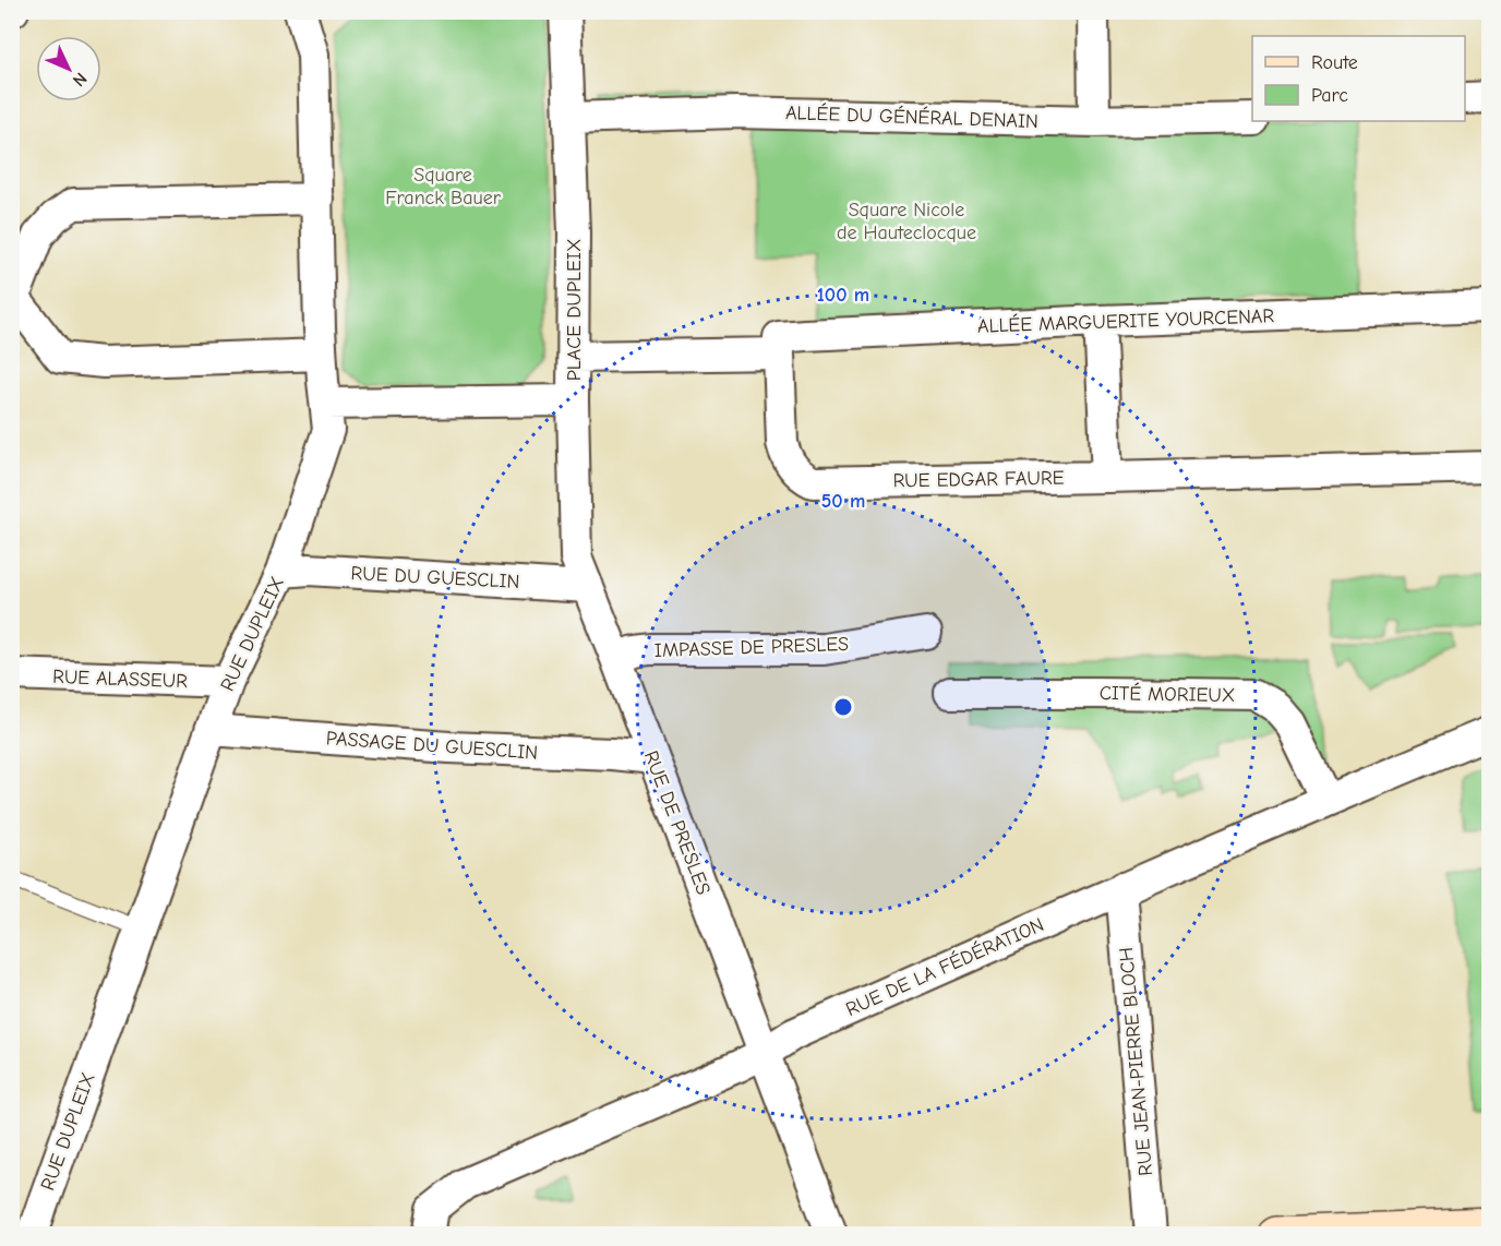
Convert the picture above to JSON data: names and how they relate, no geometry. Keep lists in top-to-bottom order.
{
  "streets": {
    "street": [
      "ALLÉE DU GÉNÉRAL DENAIN",
      "PLACE DUPLEIX",
      "ALLÉE MARGUERITE YOURCENAR",
      "RUE EDGAR FAURE",
      "RUE DU GUESCLIN",
      "RUE DUPLEIX",
      "IMPASSE DE PRESLES",
      "RUE ALASSEUR",
      "CITÉ MORIEUX",
      "PASSAGE DU GUESCLIN",
      "RUE DE PRESLES",
      "RUE DE LA FÉDÉRATION",
      "RUE JEAN-PIERRE BLOCH"
    ]
  },
  "crossings": [
    ["ALLÉE DU GÉNÉRAL DENAIN", "PLACE DUPLEIX"],
    ["PLACE DUPLEIX", "RUE DUPLEIX"],
    ["PLACE DUPLEIX", "RUE DE PRESLES"],
    ["ALLÉE MARGUERITE YOURCENAR", "RUE EDGAR FAURE"],
    ["RUE DU GUESCLIN", "RUE DUPLEIX"],
    ["RUE DU GUESCLIN", "RUE DE PRESLES"],
    ["RUE DUPLEIX", "RUE ALASSEUR"],
    ["RUE DUPLEIX", "PASSAGE DU GUESCLIN"],
    ["IMPASSE DE PRESLES", "RUE DE PRESLES"],
    ["CITÉ MORIEUX", "RUE DE LA FÉDÉRATION"],
    ["PASSAGE DU GUESCLIN", "RUE DE PRESLES"],
    ["RUE DE PRESLES", "RUE DE LA FÉDÉRATION"],
    ["RUE DE LA FÉDÉRATION", "RUE JEAN-PIERRE BLOCH"]
  ],
  "parks": ["Square Franck Bauer", "Square Nicole de Hauteclocque"],
  "legend": ["Route", "Parc"],
  "north": "bottom right",
  "rings": ["100 m", "50 m"]
}
